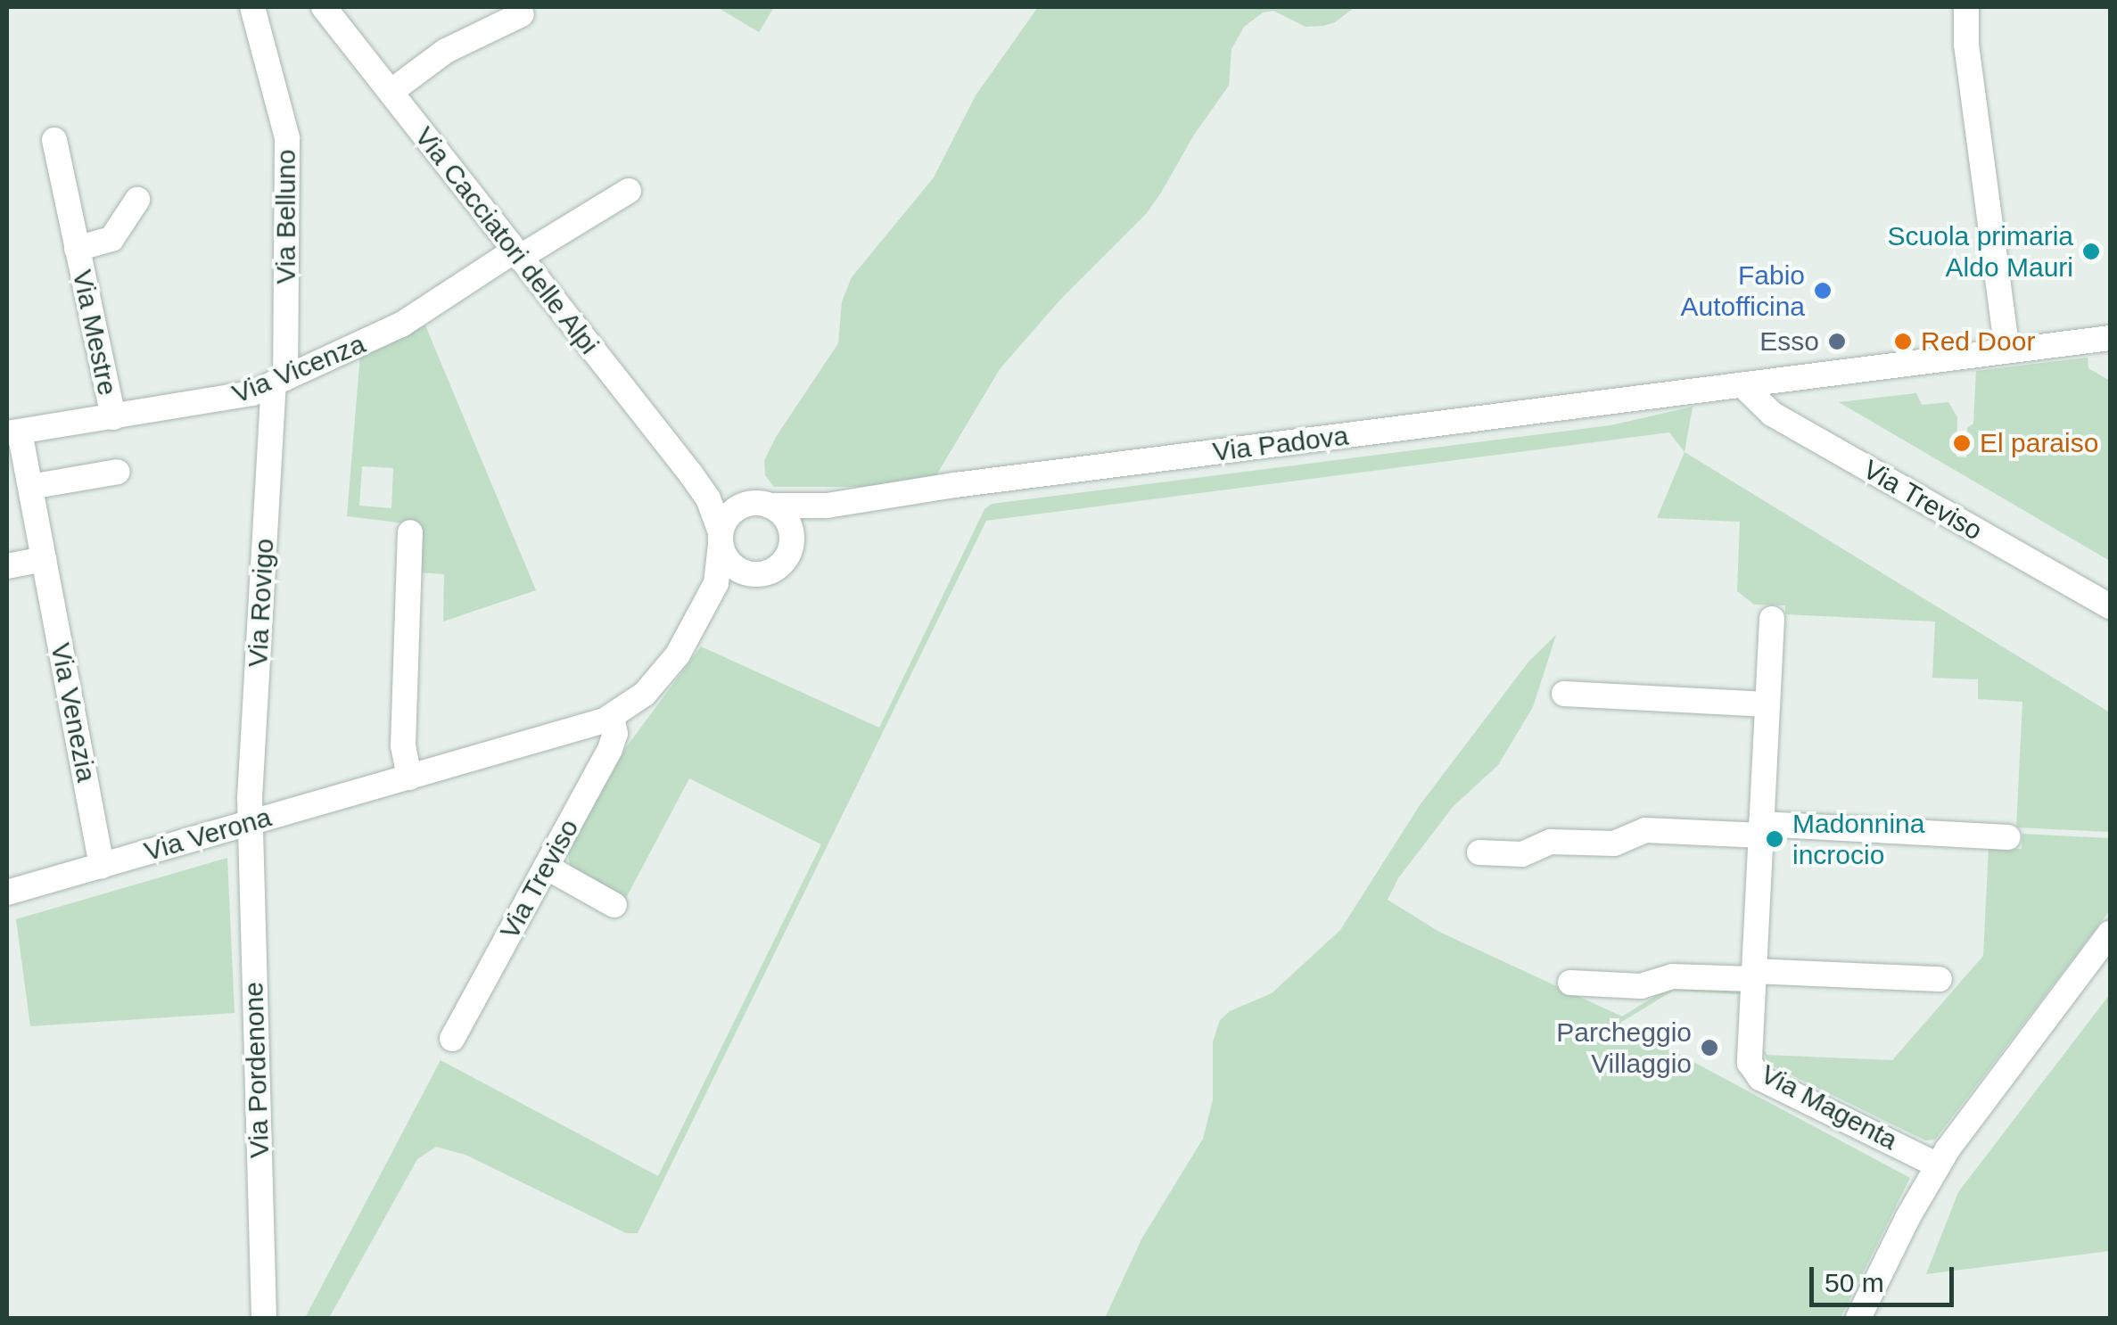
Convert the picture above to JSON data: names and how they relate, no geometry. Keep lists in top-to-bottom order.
{
  "streets": {
    "street": [
      "Via Belluno",
      "Via Cacciatori delle Alpi",
      "Via Mestre",
      "Via Vicenza",
      "Via Padova",
      "Via Treviso",
      "Via Rovigo",
      "Via Venezia",
      "Via Verona",
      "Via Pordenone",
      "Via Magenta"
    ]
  },
  "crossings": [
    ["Via Belluno", "Via Vicenza"],
    ["Via Belluno", "Via Rovigo"],
    ["Via Cacciatori delle Alpi", "Via Vicenza"],
    ["Via Cacciatori delle Alpi", "Via Padova"],
    ["Via Cacciatori delle Alpi", "Via Verona"],
    ["Via Mestre", "Via Vicenza"],
    ["Via Vicenza", "Via Rovigo"],
    ["Via Vicenza", "Via Venezia"],
    ["Via Padova", "Via Treviso"],
    ["Via Padova", "Via Verona"],
    ["Via Treviso", "Via Verona"],
    ["Via Rovigo", "Via Verona"],
    ["Via Rovigo", "Via Pordenone"],
    ["Via Venezia", "Via Verona"],
    ["Via Verona", "Via Pordenone"]
  ],
  "places": [
    "Scuola primaria Aldo Mauri",
    "Fabio Autofficina",
    "Esso",
    "Red Door",
    "El paraiso",
    "Madonnina incrocio",
    "Parcheggio Villaggio"
  ],
  "scale_bar": "50 m"
}
